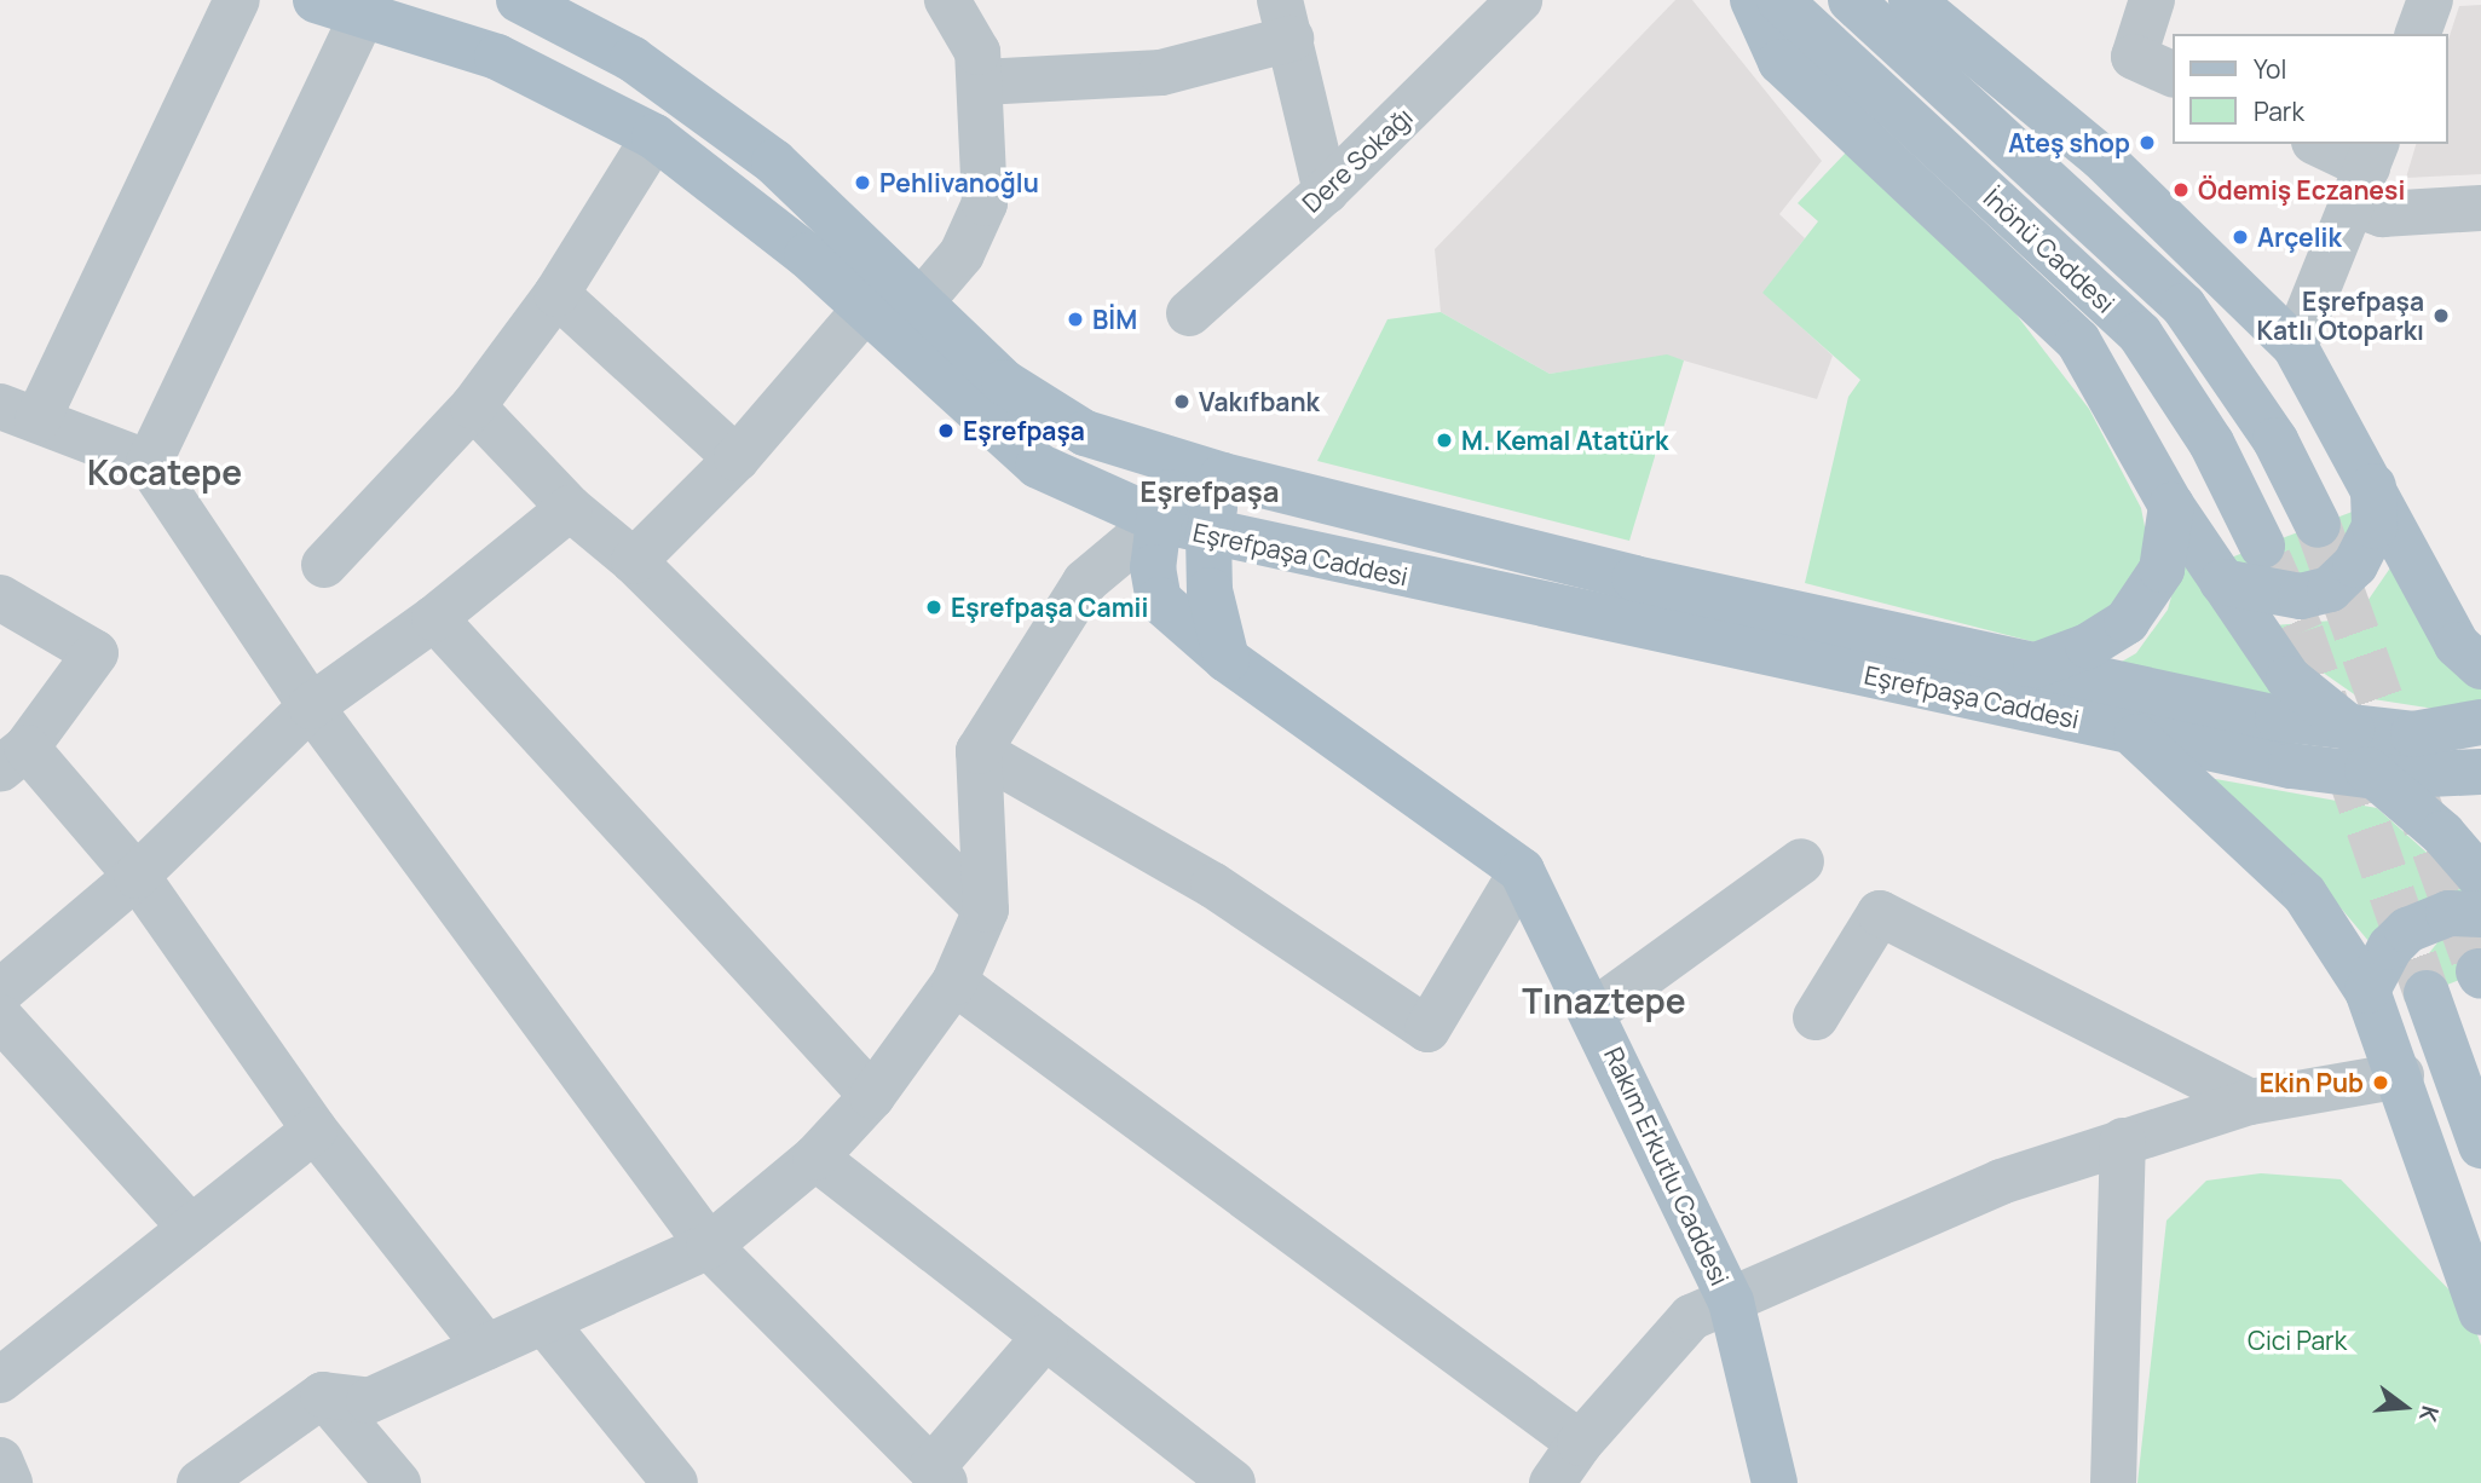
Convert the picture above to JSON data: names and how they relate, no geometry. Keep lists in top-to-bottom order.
{
  "streets": {
    "main road": ["İnönü Caddesi", "Eşrefpaşa Caddesi", "Rakım Erkutlu Caddesi"],
    "street": ["Dere Sokağı"]
  },
  "crossings": [
    ["Eşrefpaşa Caddesi", "Rakım Erkutlu Caddesi"]
  ],
  "districts": ["Kocatepe", "Eşrefpaşa", "Tınaztepe"],
  "parks": ["Cici Park"],
  "places": [
    "Ateş shop",
    "Pehlivanoğlu",
    "Ödemiş Eczanesi",
    "Arçelik",
    "Eşrefpaşa Katlı Otoparkı",
    "BİM",
    "Vakıfbank",
    "Eşrefpaşa",
    "M. Kemal Atatürk",
    "Eşrefpaşa Camii",
    "Ekin Pub"
  ],
  "legend": ["Yol", "Park"],
  "north": "right"
}
